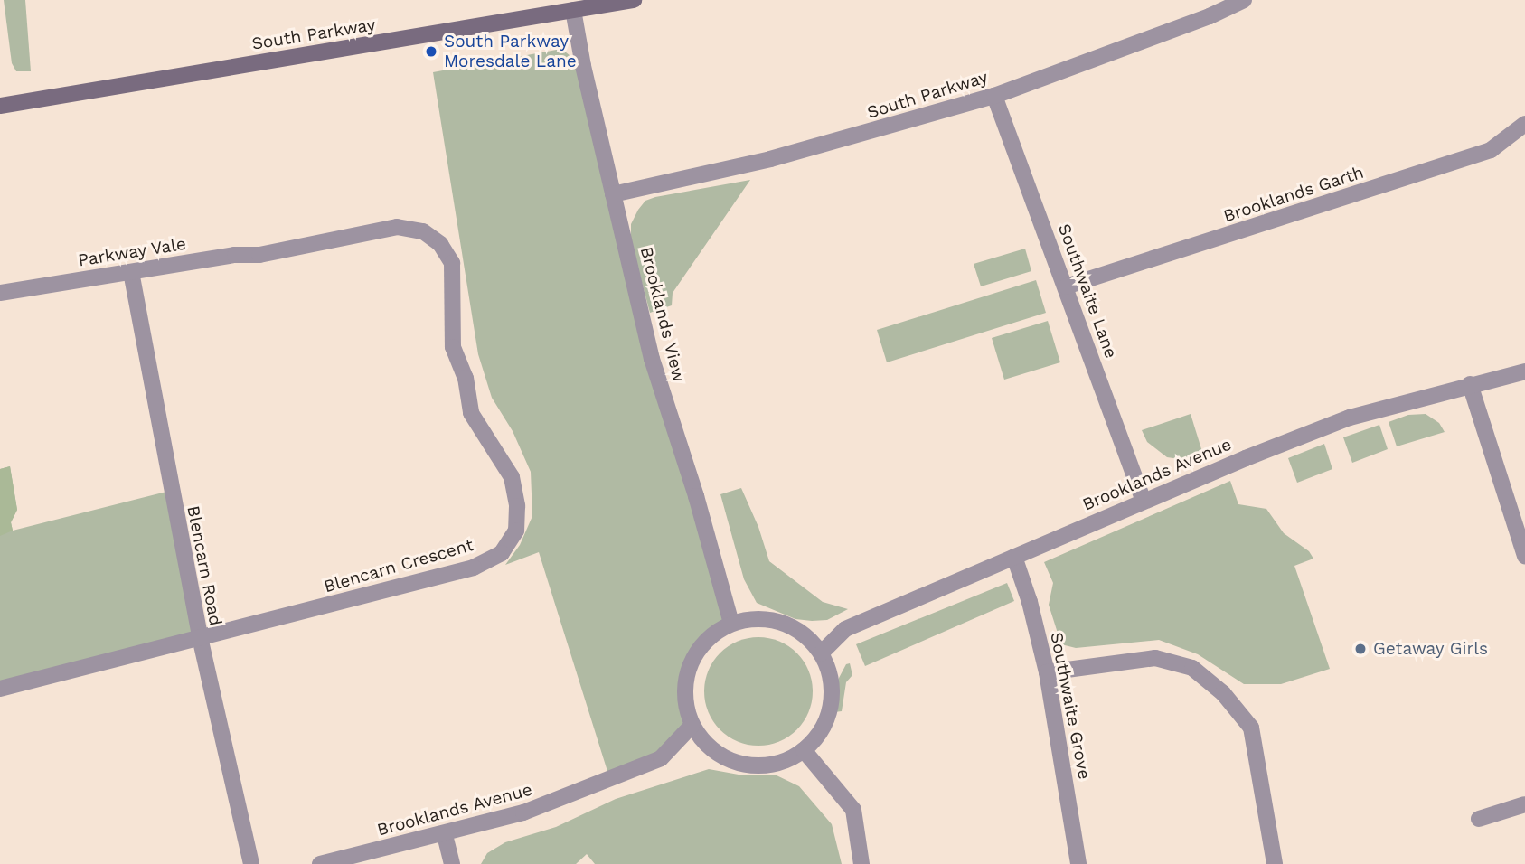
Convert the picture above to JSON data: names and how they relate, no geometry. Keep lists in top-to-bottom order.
{
  "streets": {
    "street": [
      "South Parkway",
      "Brooklands Garth",
      "Parkway Vale",
      "Southwaite Lane",
      "Brooklands View",
      "Brooklands Avenue",
      "Blencarn Road",
      "Blencarn Crescent",
      "Southwaite Grove"
    ]
  },
  "crossings": [
    ["South Parkway", "Southwaite Lane"],
    ["South Parkway", "Brooklands View"],
    ["Brooklands Garth", "Southwaite Lane"],
    ["Parkway Vale", "Blencarn Road"],
    ["Parkway Vale", "Blencarn Crescent"],
    ["Southwaite Lane", "Brooklands Avenue"],
    ["Brooklands View", "Brooklands Avenue"],
    ["Brooklands Avenue", "Southwaite Grove"],
    ["Blencarn Road", "Blencarn Crescent"]
  ],
  "places": ["South Parkway Moresdale Lane", "Getaway Girls"]
}
